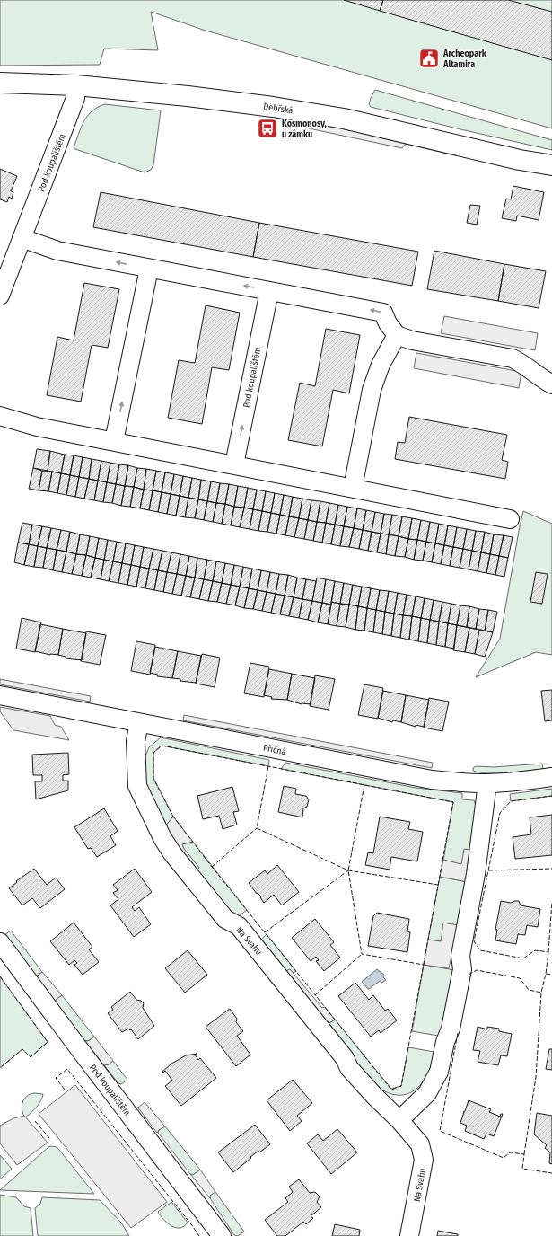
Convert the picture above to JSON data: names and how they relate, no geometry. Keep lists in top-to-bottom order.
{
  "streets": {
    "main road": ["Debřská"],
    "street": ["Pod koupalištěm", "Příčná", "Na Svahu"]
  },
  "crossings": [
    ["Debřská", "Pod koupalištěm"],
    ["Příčná", "Na Svahu"]
  ],
  "places": {
    "public building": ["Archeopark Altamira"],
    "bus stop": ["Kosmonosy, u zámku"]
  }
}
